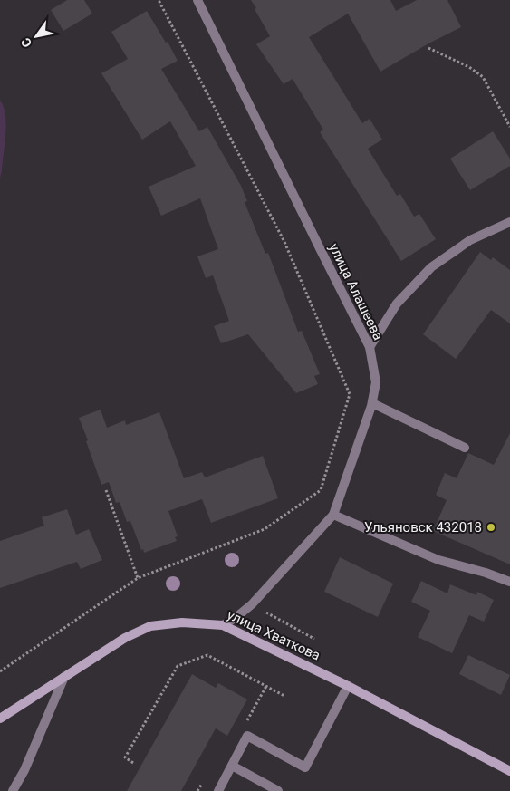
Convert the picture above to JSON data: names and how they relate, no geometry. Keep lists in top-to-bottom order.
{
  "streets": {
    "main road": ["улица Хваткова"],
    "street": ["улица Алашеева"]
  },
  "crossings": [
    ["улица Алашеева", "улица Хваткова"]
  ],
  "places": ["Ульяновск 432018"],
  "north": "bottom left"
}
